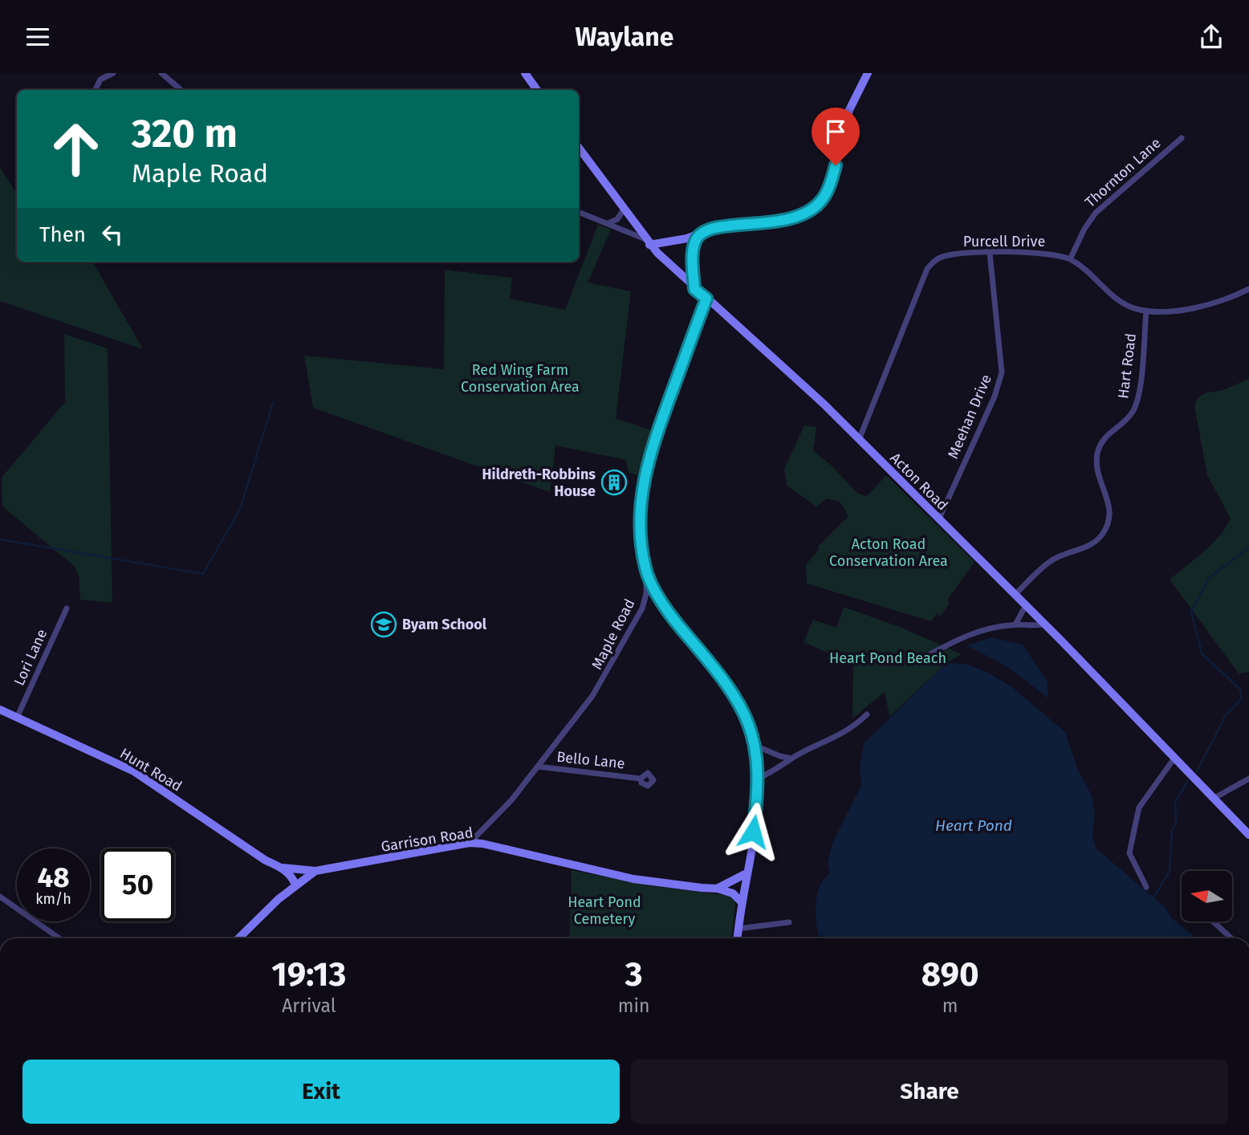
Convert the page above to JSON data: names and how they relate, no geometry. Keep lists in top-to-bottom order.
{
  "streets": {
    "main road": [
      "Acton Road",
      "Maple Road",
      "Hunt Road",
      "Garrison Road"
    ],
    "street": [
      "Thornton Lane",
      "Purcell Drive",
      "Hart Road",
      "Meehan Drive",
      "Lori Lane",
      "Bello Lane"
    ]
  },
  "crossings": [
    ["Thornton Lane", "Purcell Drive"],
    ["Purcell Drive", "Hart Road"],
    ["Purcell Drive", "Meehan Drive"],
    ["Purcell Drive", "Acton Road"],
    ["Hart Road", "Acton Road"],
    ["Meehan Drive", "Acton Road"],
    ["Acton Road", "Maple Road"],
    ["Maple Road", "Bello Lane"],
    ["Maple Road", "Garrison Road"],
    ["Lori Lane", "Hunt Road"],
    ["Hunt Road", "Garrison Road"]
  ],
  "water": ["Heart Pond"],
  "parks": [
    "Red Wing Farm Conservation Area",
    "Acton Road Conservation Area",
    "Heart Pond Beach",
    "Heart Pond Cemetery"
  ],
  "places": {
    "building": ["Hildreth-Robbins House"],
    "school or university": ["Byam School"]
  },
  "north": "left",
  "page": {
    "header": "Waylane",
    "turn": ["320 m", "Maple Road"],
    "then": "Then",
    "speed": "48 km/h",
    "limit": "50",
    "eta": [
      "19:13",
      "Arrival",
      "3",
      "min",
      "890",
      "m"
    ],
    "buttons": ["Exit", "Share"]
  }
}
